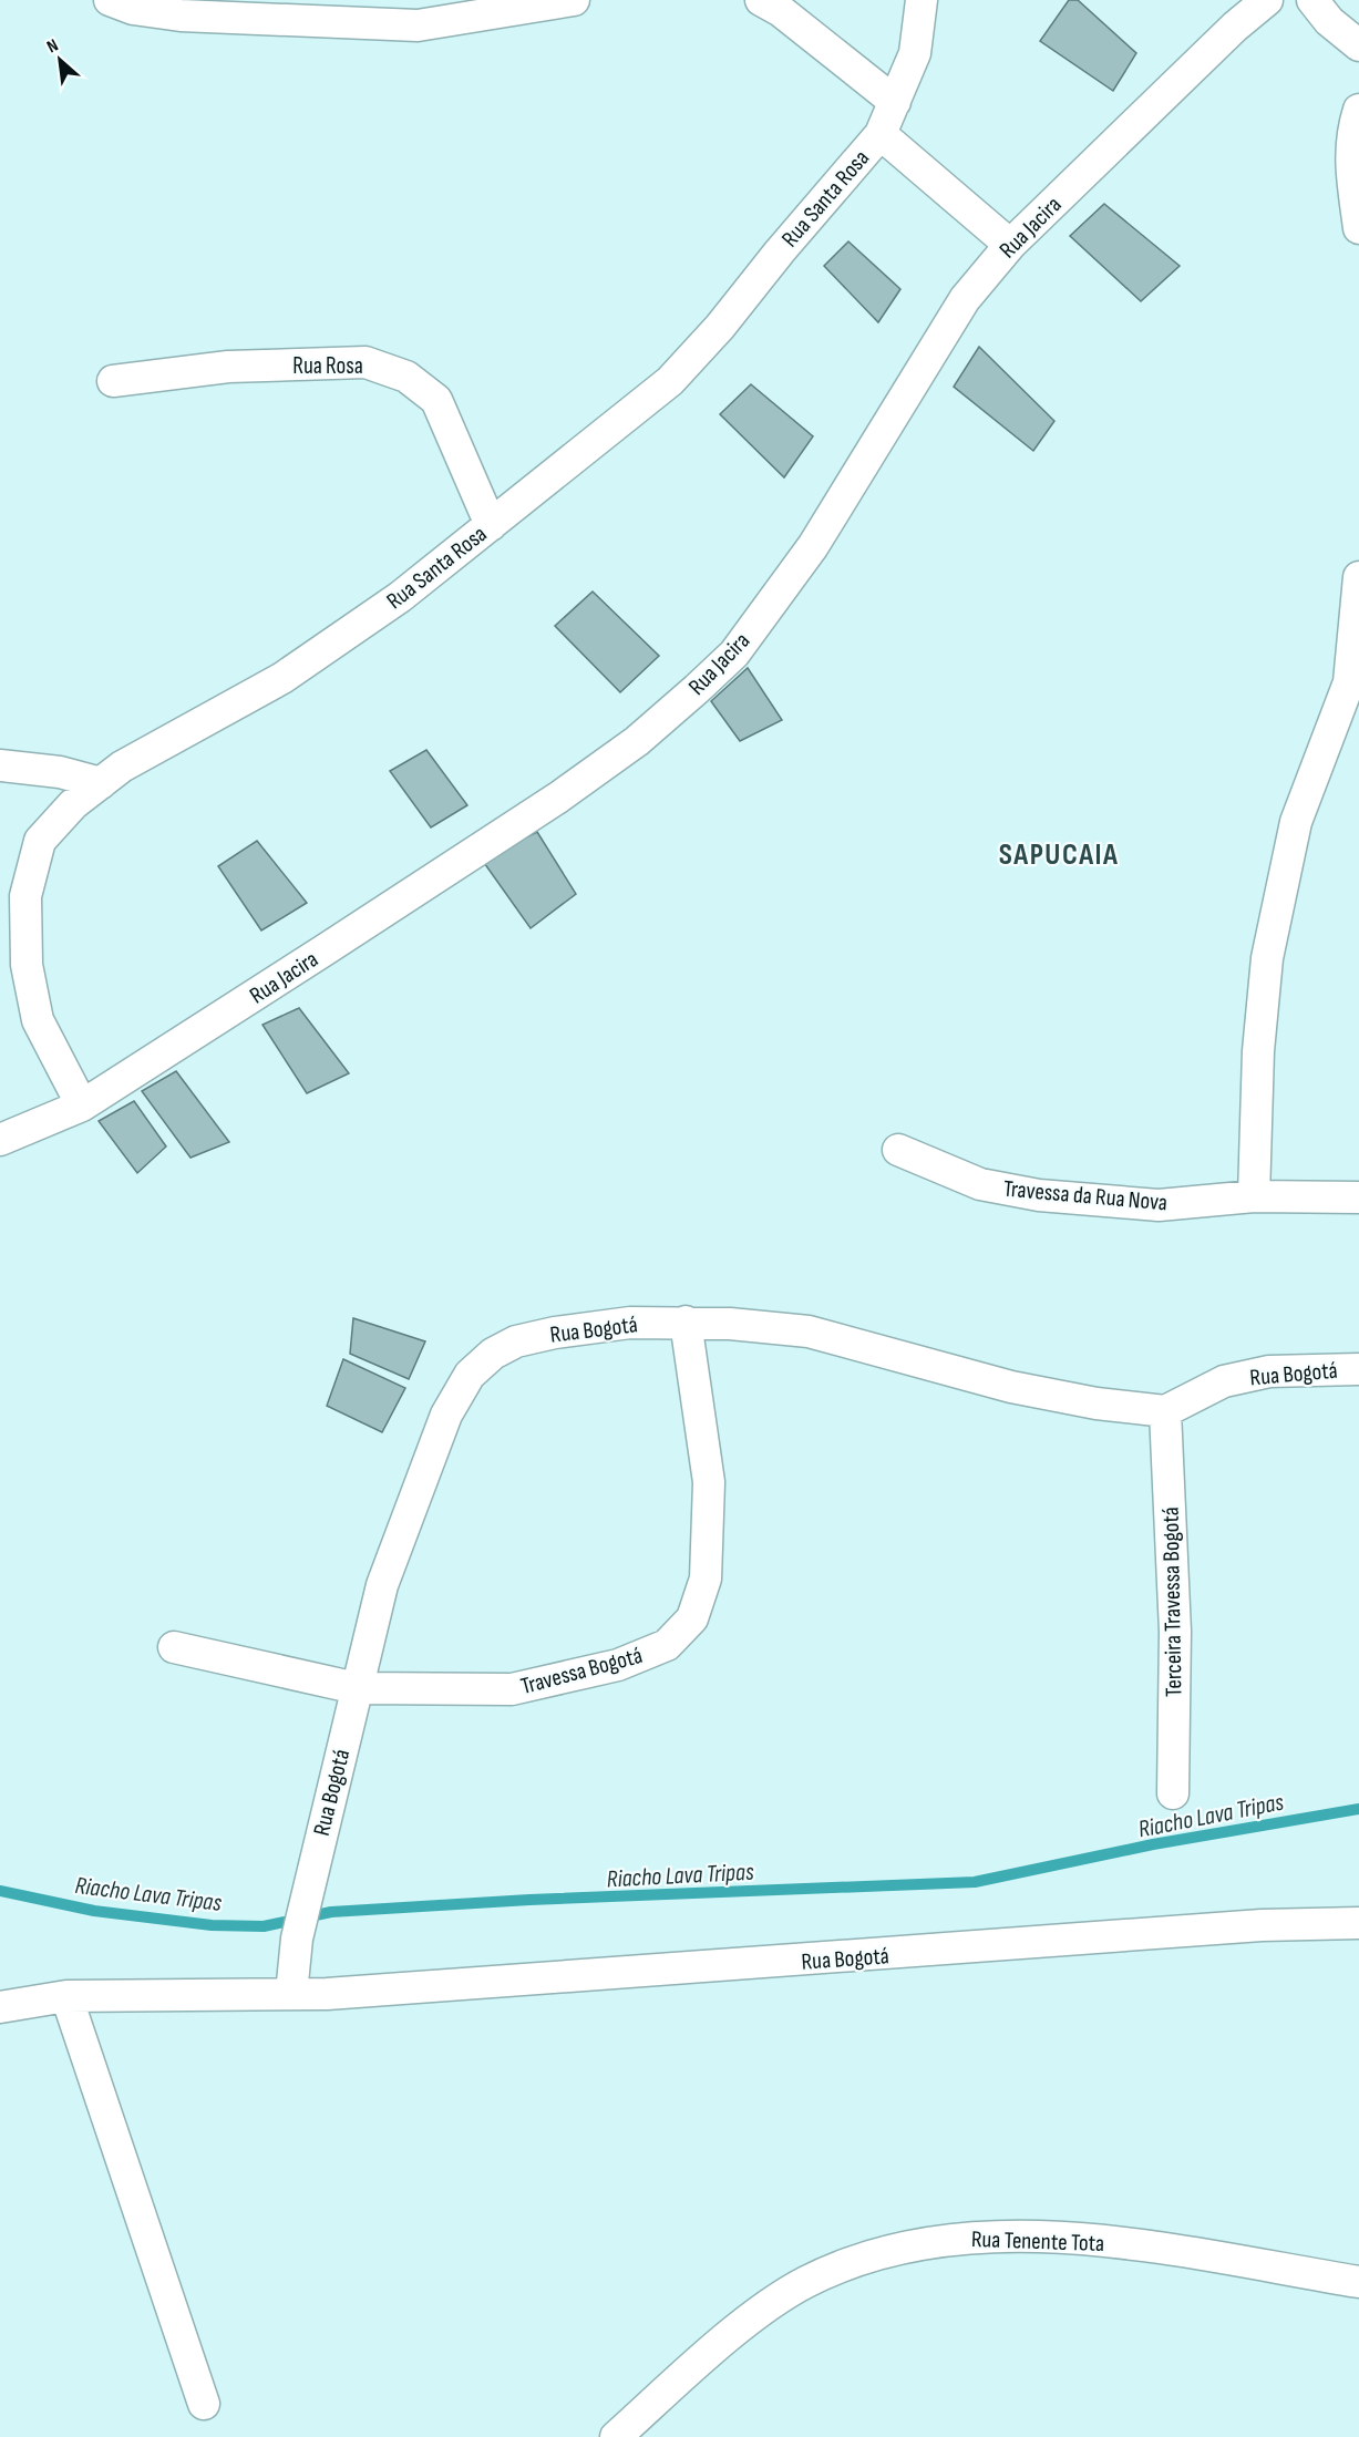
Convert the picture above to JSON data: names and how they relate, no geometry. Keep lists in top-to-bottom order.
{
  "streets": {
    "street": [
      "Rua Santa Rosa",
      "Rua Jacira",
      "Rua Rosa",
      "Travessa da Rua Nova",
      "Rua Bogotá",
      "Terceira Travessa Bogotá",
      "Travessa Bogotá",
      "Rua Tenente Tota"
    ]
  },
  "crossings": [
    ["Rua Santa Rosa", "Rua Jacira"],
    ["Rua Santa Rosa", "Rua Rosa"],
    ["Rua Bogotá", "Terceira Travessa Bogotá"],
    ["Rua Bogotá", "Travessa Bogotá"]
  ],
  "districts": ["SAPUCAIA"],
  "water": ["Riacho Lava Tripas"],
  "north": "top left"
}
